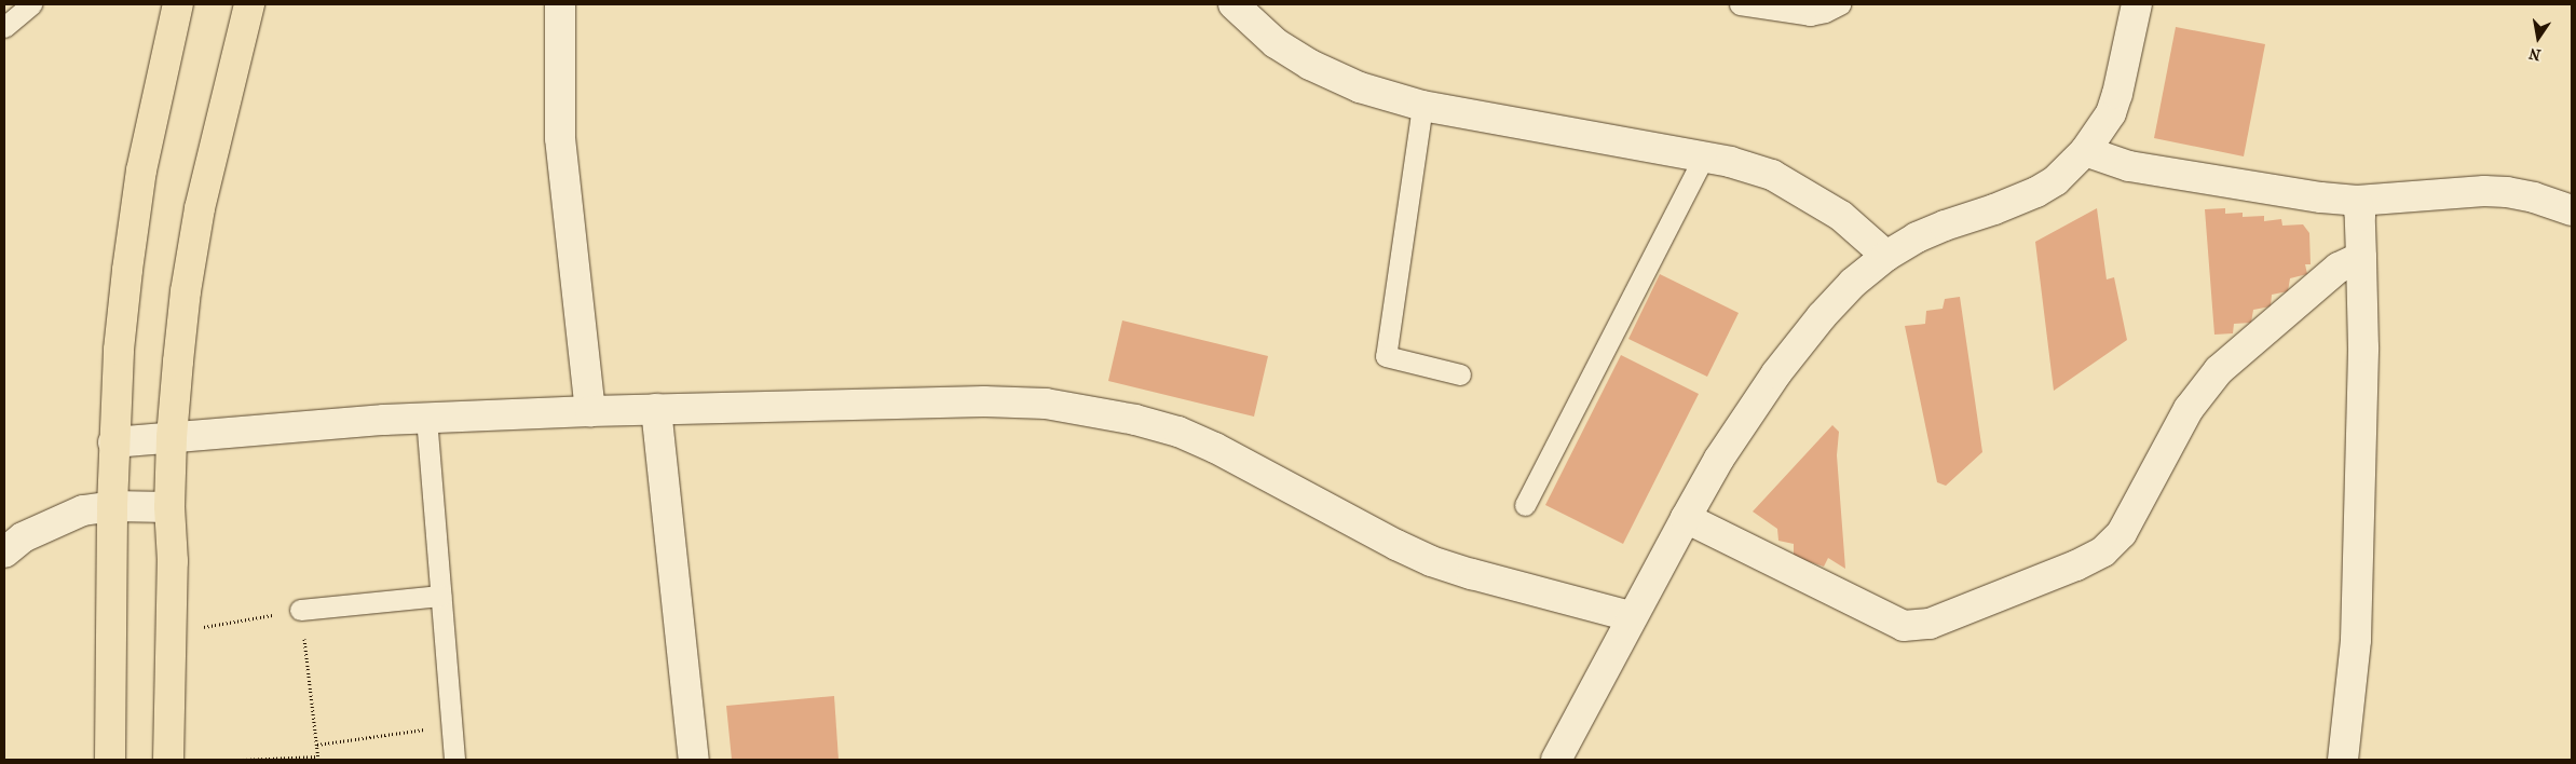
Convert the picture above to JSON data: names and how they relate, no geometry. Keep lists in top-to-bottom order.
{
  "north": "bottom"
}
